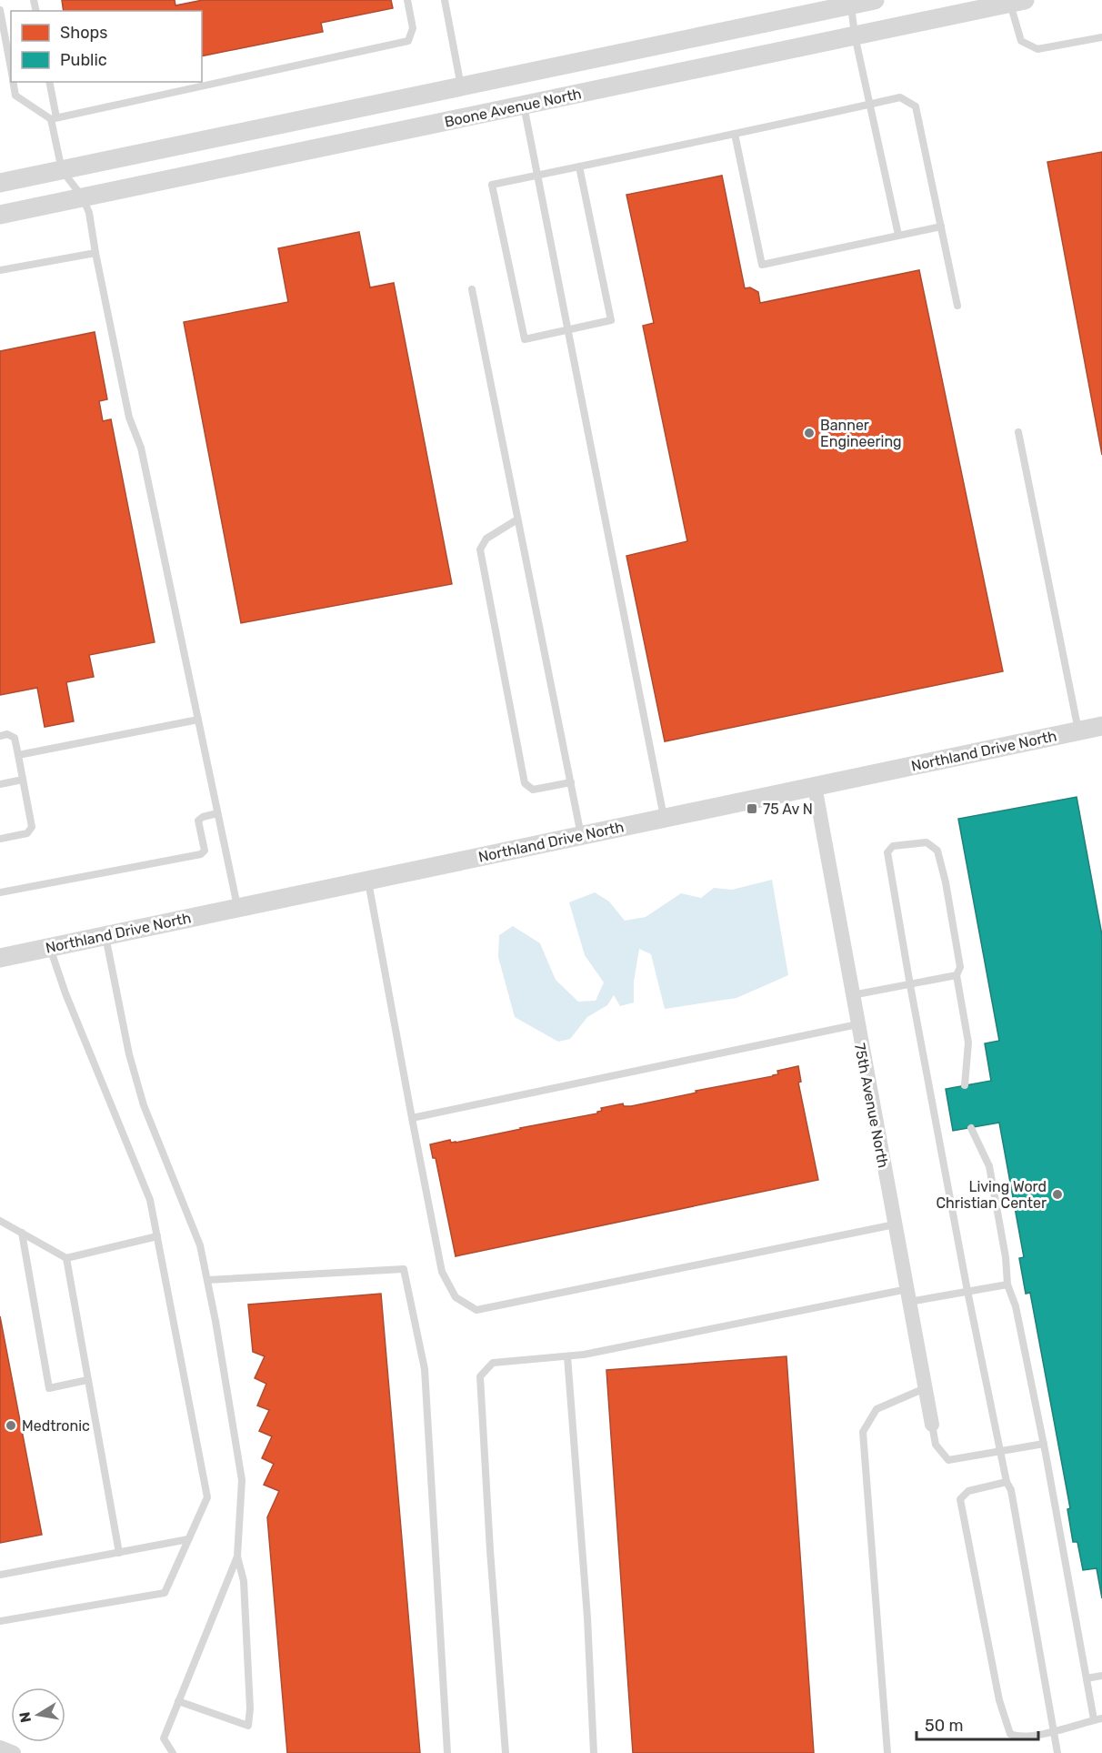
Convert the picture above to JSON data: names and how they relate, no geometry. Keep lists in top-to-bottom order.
{
  "streets": {
    "street": ["Boone Avenue North", "Northland Drive North", "75th Avenue North"]
  },
  "crossings": [
    ["Northland Drive North", "75th Avenue North"]
  ],
  "places": {
    "other": ["Banner Engineering", "Living Word Christian Center", "Medtronic"],
    "transit": ["75 Av N"]
  },
  "legend": ["Shops", "Public"],
  "scale_bar": "50 m",
  "north": "left"
}
